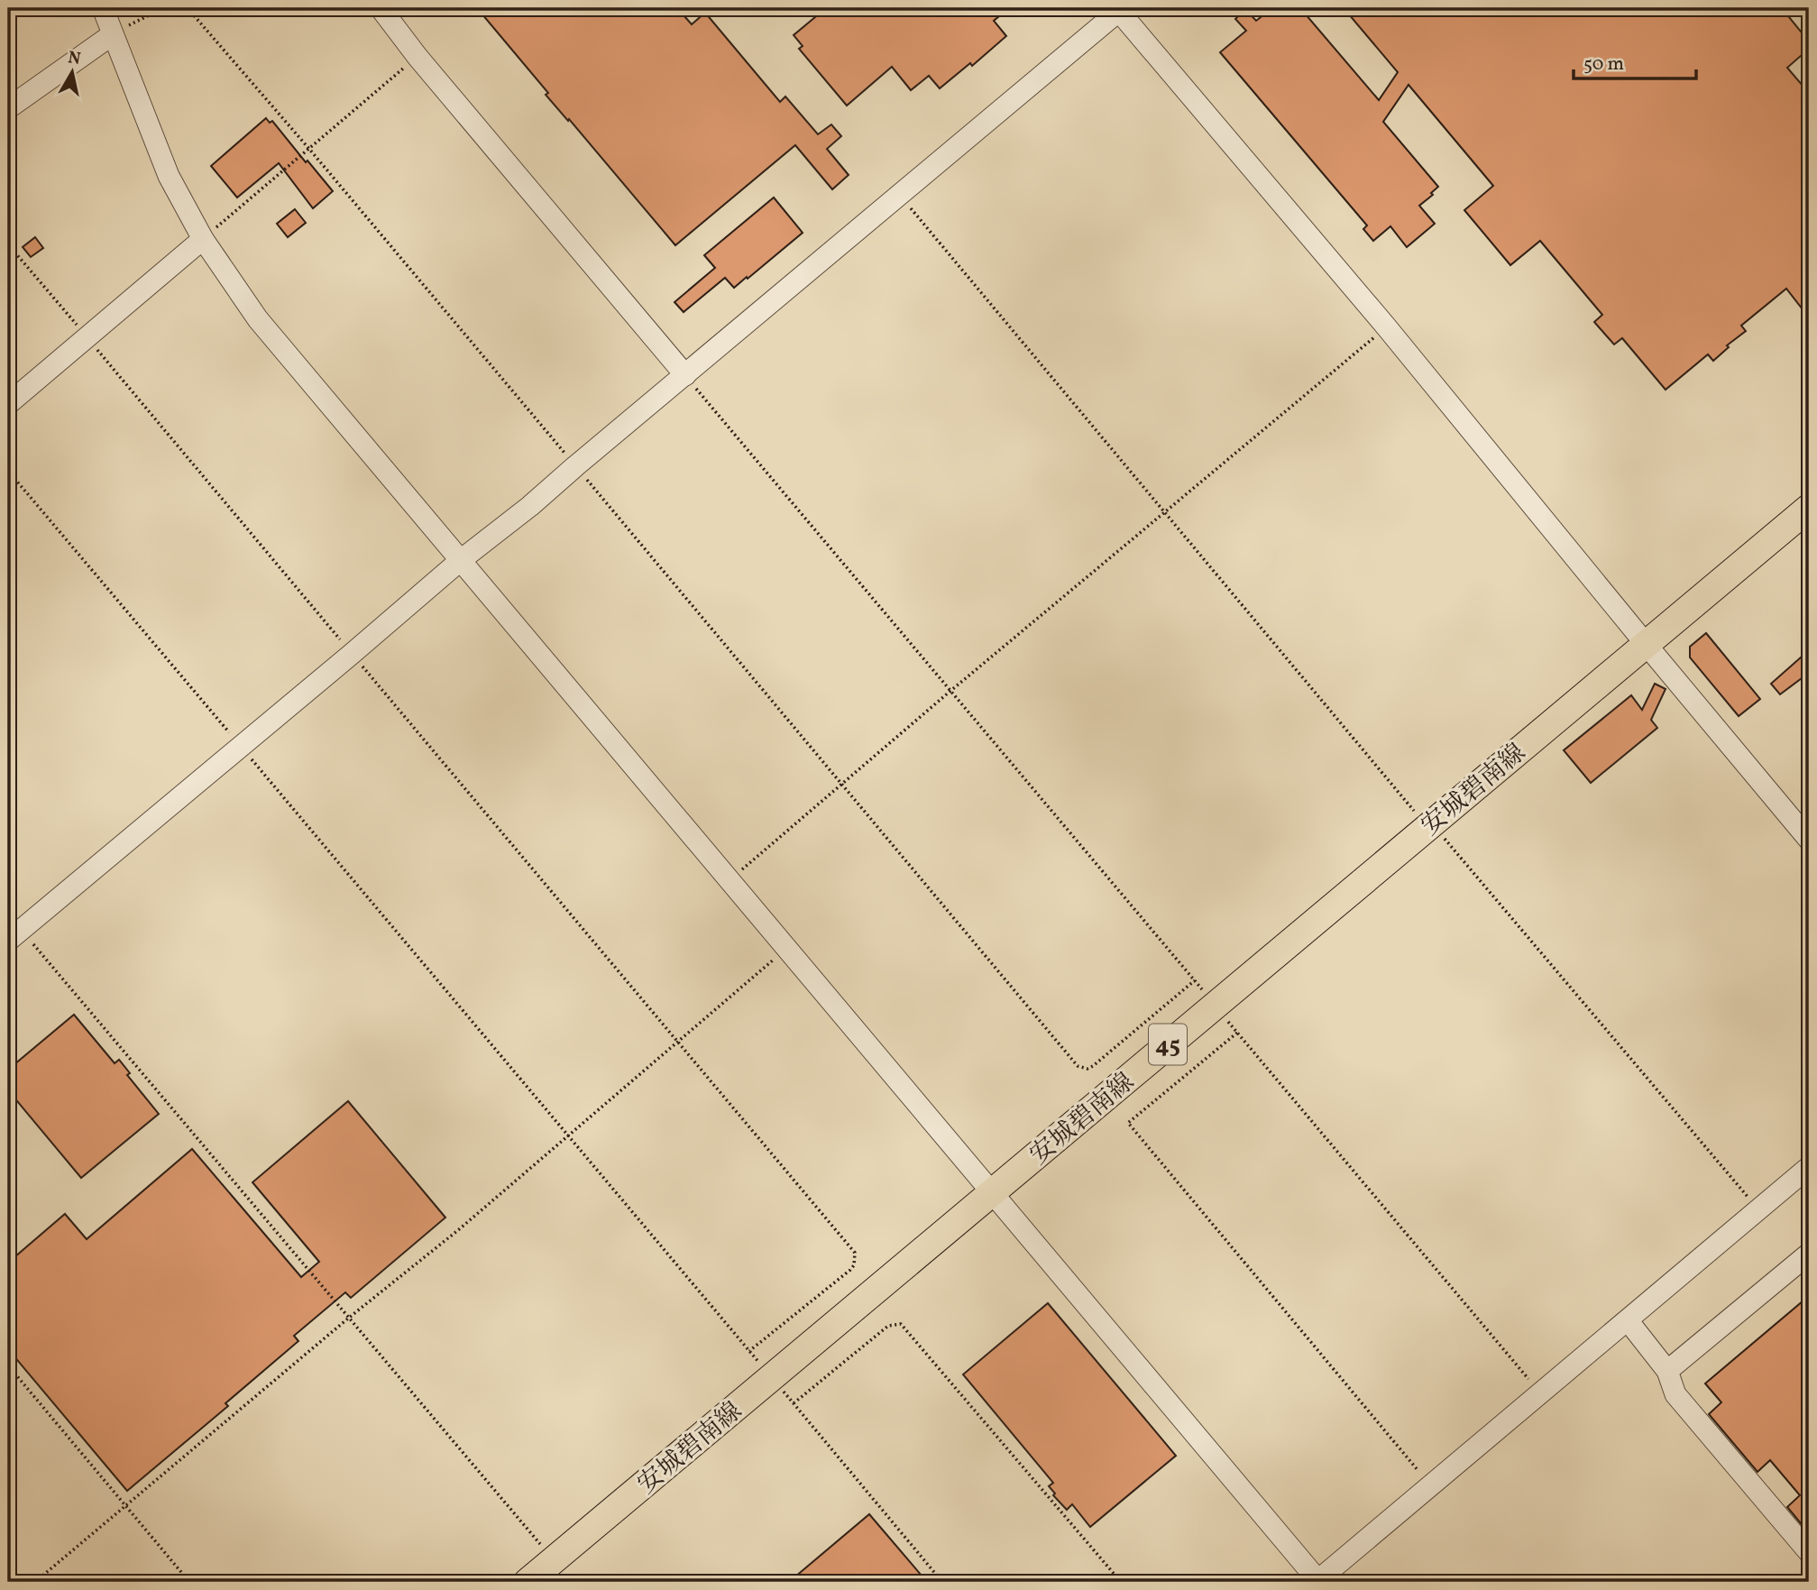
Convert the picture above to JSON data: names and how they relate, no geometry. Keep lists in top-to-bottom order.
{
  "streets": {
    "main road": ["安城碧南線", "45"]
  },
  "scale_bar": "50 m",
  "north": "top"
}
